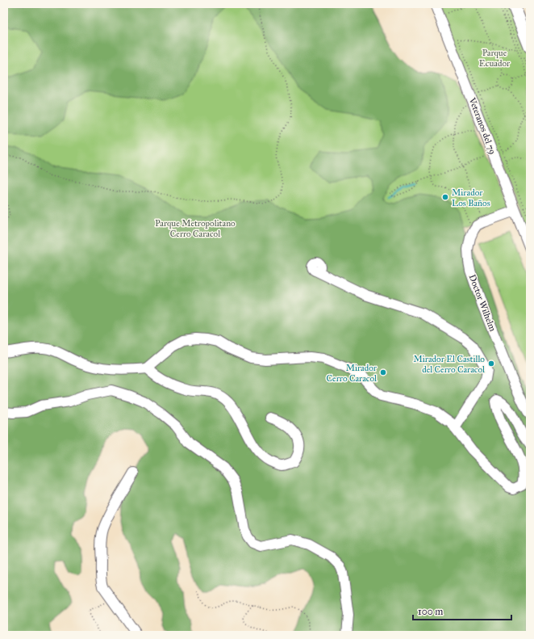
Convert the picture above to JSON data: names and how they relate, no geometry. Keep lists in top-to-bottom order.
{
  "streets": {
    "street": ["Veteranos del 79", "Doctor Wilhelm"]
  },
  "parks": ["Parque Ecuador", "Parque Metropolitano Cerro Caracol"],
  "places": ["Mirador Los Baños", "Mirador El Castillo del Cerro Caracol", "Mirador Cerro Caracol"],
  "scale_bar": "100 m"
}
